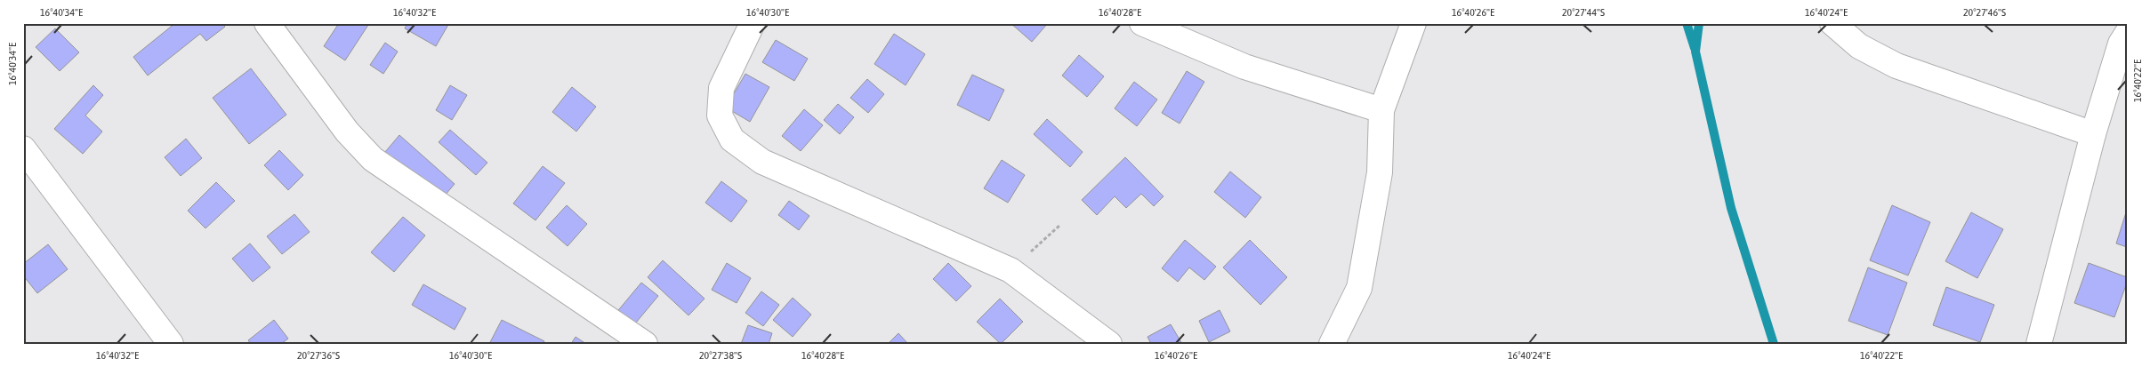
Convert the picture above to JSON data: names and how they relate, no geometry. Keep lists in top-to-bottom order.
{
  "coordinates": [
    "16°40'34\"E",
    "16°40'32\"E",
    "16°40'30\"E",
    "16°40'28\"E",
    "16°40'26\"E",
    "20°27'44\"S",
    "16°40'24\"E",
    "20°27'46\"S",
    "16°40'22\"E",
    "20°27'36\"S",
    "20°27'38\"S"
  ]
}
